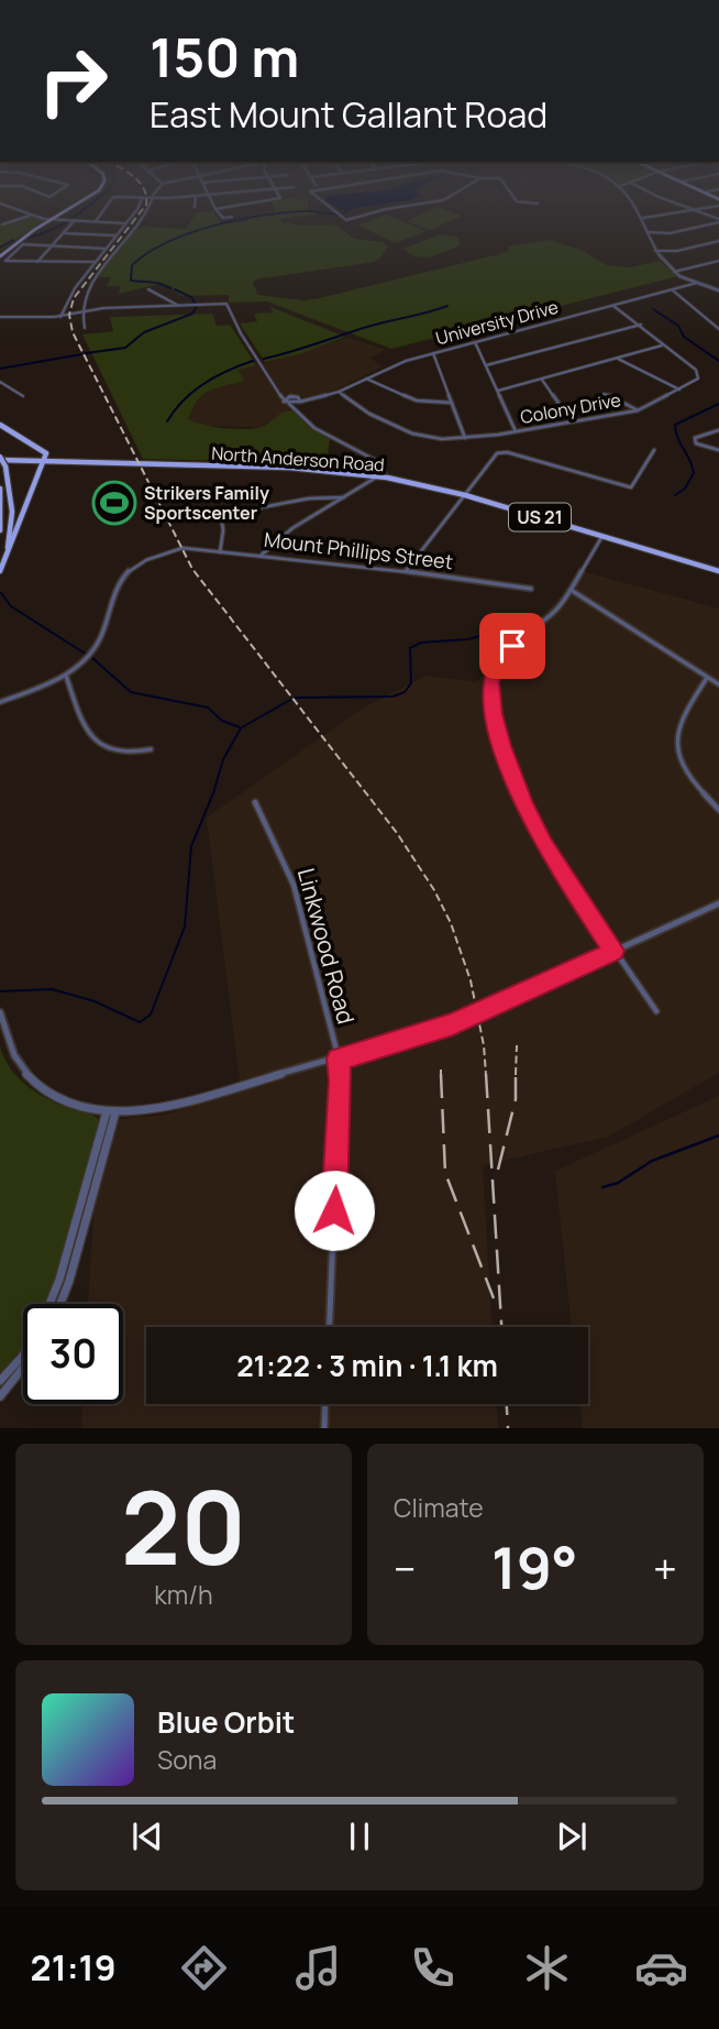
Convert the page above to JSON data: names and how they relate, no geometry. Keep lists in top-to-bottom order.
{
  "streets": {
    "main road": ["North Anderson Road", "US 21"],
    "street": [
      "University Drive",
      "Colony Drive",
      "Mount Phillips Street",
      "Linkwood Road"
    ]
  },
  "crossings": [
    ["University Drive", "Colony Drive"]
  ],
  "places": {
    "sports": ["Strikers Family Sportscenter"]
  },
  "page": {
    "turn": ["150 m", "East Mount Gallant Road"],
    "limit": "30",
    "trip": "21:22 · 3 min · 1.1 km",
    "tile": [
      ["20", "km/h"],
      "Climate"
    ],
    "heat": ["−", "19°", "+"],
    "song": ["Blue Orbit", "Sona"],
    "tabs": "21:19"
  }
}
